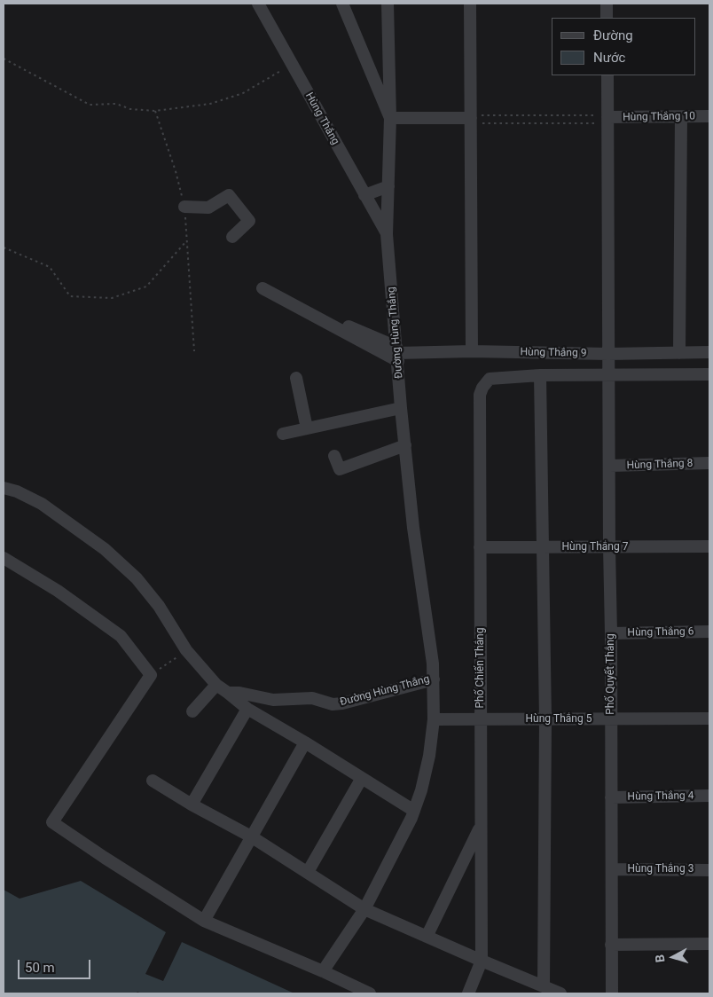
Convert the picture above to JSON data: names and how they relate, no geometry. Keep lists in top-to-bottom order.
{
  "streets": {
    "street": [
      "Hùng Thắng 10",
      "Hùng Thắng",
      "Đường Hùng Thắng",
      "Hùng Thắng 9",
      "Hùng Thắng 8",
      "Hùng Thắng 7",
      "Hùng Thắng 6",
      "Phố Chiến Thắng",
      "Phố Quyết Thắng",
      "Hùng Thắng 5",
      "Hùng Thắng 4",
      "Hùng Thắng 3"
    ]
  },
  "crossings": [
    ["Hùng Thắng 10", "Phố Quyết Thắng"],
    ["Hùng Thắng", "Đường Hùng Thắng"],
    ["Đường Hùng Thắng", "Hùng Thắng 9"],
    ["Hùng Thắng 9", "Phố Quyết Thắng"],
    ["Hùng Thắng 8", "Phố Quyết Thắng"],
    ["Hùng Thắng 7", "Phố Chiến Thắng"],
    ["Hùng Thắng 7", "Phố Quyết Thắng"],
    ["Hùng Thắng 6", "Phố Quyết Thắng"],
    ["Phố Chiến Thắng", "Hùng Thắng 5"],
    ["Phố Quyết Thắng", "Hùng Thắng 5"],
    ["Phố Quyết Thắng", "Hùng Thắng 4"],
    ["Phố Quyết Thắng", "Hùng Thắng 3"]
  ],
  "legend": ["Đường", "Nước"],
  "scale_bar": "50 m",
  "north": "left"
}
